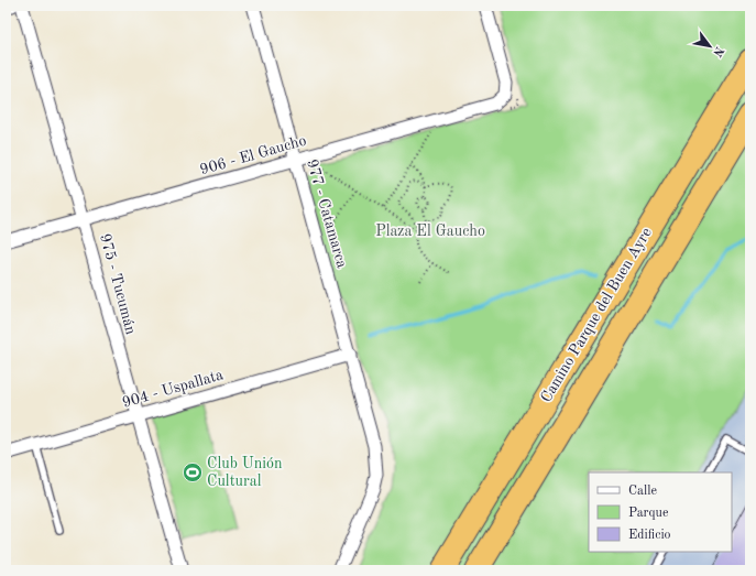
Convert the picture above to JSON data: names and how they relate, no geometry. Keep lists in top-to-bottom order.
{
  "streets": {
    "highway": ["Camino Parque del Buen Ayre"],
    "street": [
      "906 - El Gaucho",
      "977 - Catamarca",
      "975 - Tucumán",
      "904 - Uspallata"
    ]
  },
  "crossings": [
    ["906 - El Gaucho", "977 - Catamarca"],
    ["906 - El Gaucho", "975 - Tucumán"],
    ["977 - Catamarca", "904 - Uspallata"],
    ["975 - Tucumán", "904 - Uspallata"]
  ],
  "parks": ["Plaza El Gaucho"],
  "places": {
    "sports": ["Club Unión Cultural"]
  },
  "legend": ["Calle", "Parque", "Edificio"],
  "north": "bottom right"
}
